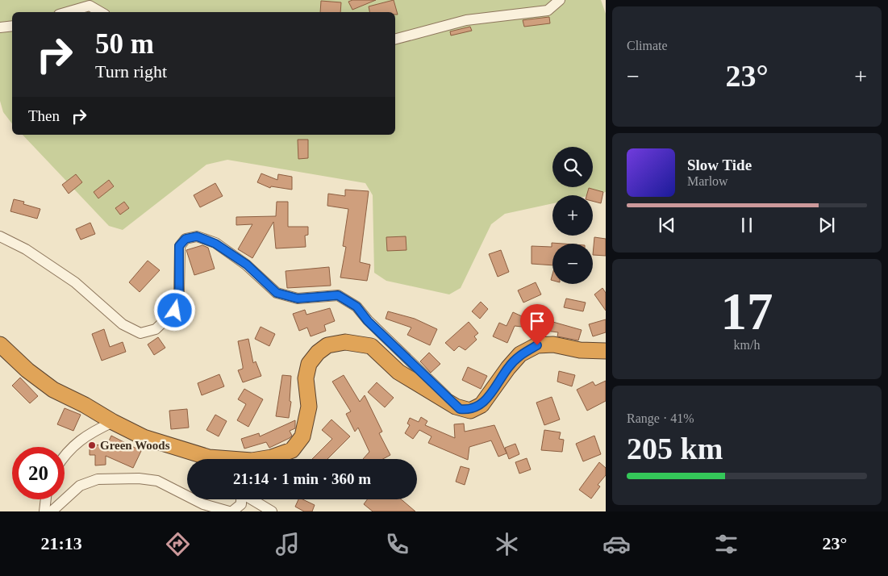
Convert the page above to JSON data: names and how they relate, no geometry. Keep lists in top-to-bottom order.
{
  "places": ["Green Woods"],
  "page": {
    "tile": [
      "Climate",
      ["17", "km/h"],
      ["Range · 41%", "205 km"]
    ],
    "turn": ["50 m", "Turn right"],
    "heat": ["−", "23°", "+"],
    "then": "Then",
    "map_buttons": ["+", "−"],
    "song": ["Slow Tide", "Marlow"],
    "limit": "20",
    "trip": "21:14 · 1 min · 360 m",
    "tabs": ["21:13", "23°"]
  }
}
